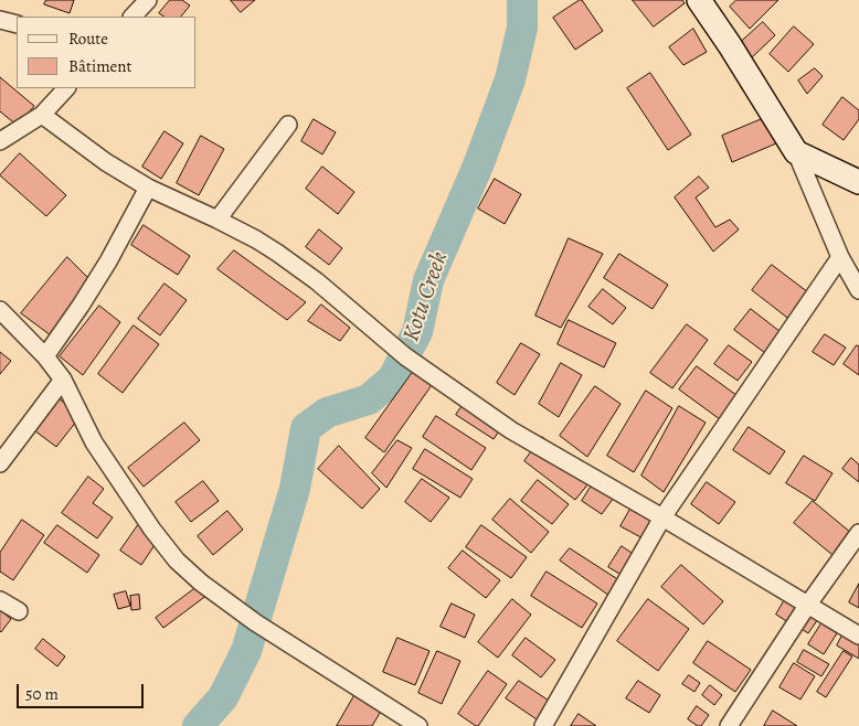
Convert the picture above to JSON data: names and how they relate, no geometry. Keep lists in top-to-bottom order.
{
  "water": ["Kotu Creek"],
  "legend": ["Route", "Bâtiment"],
  "scale_bar": "50 m"
}
